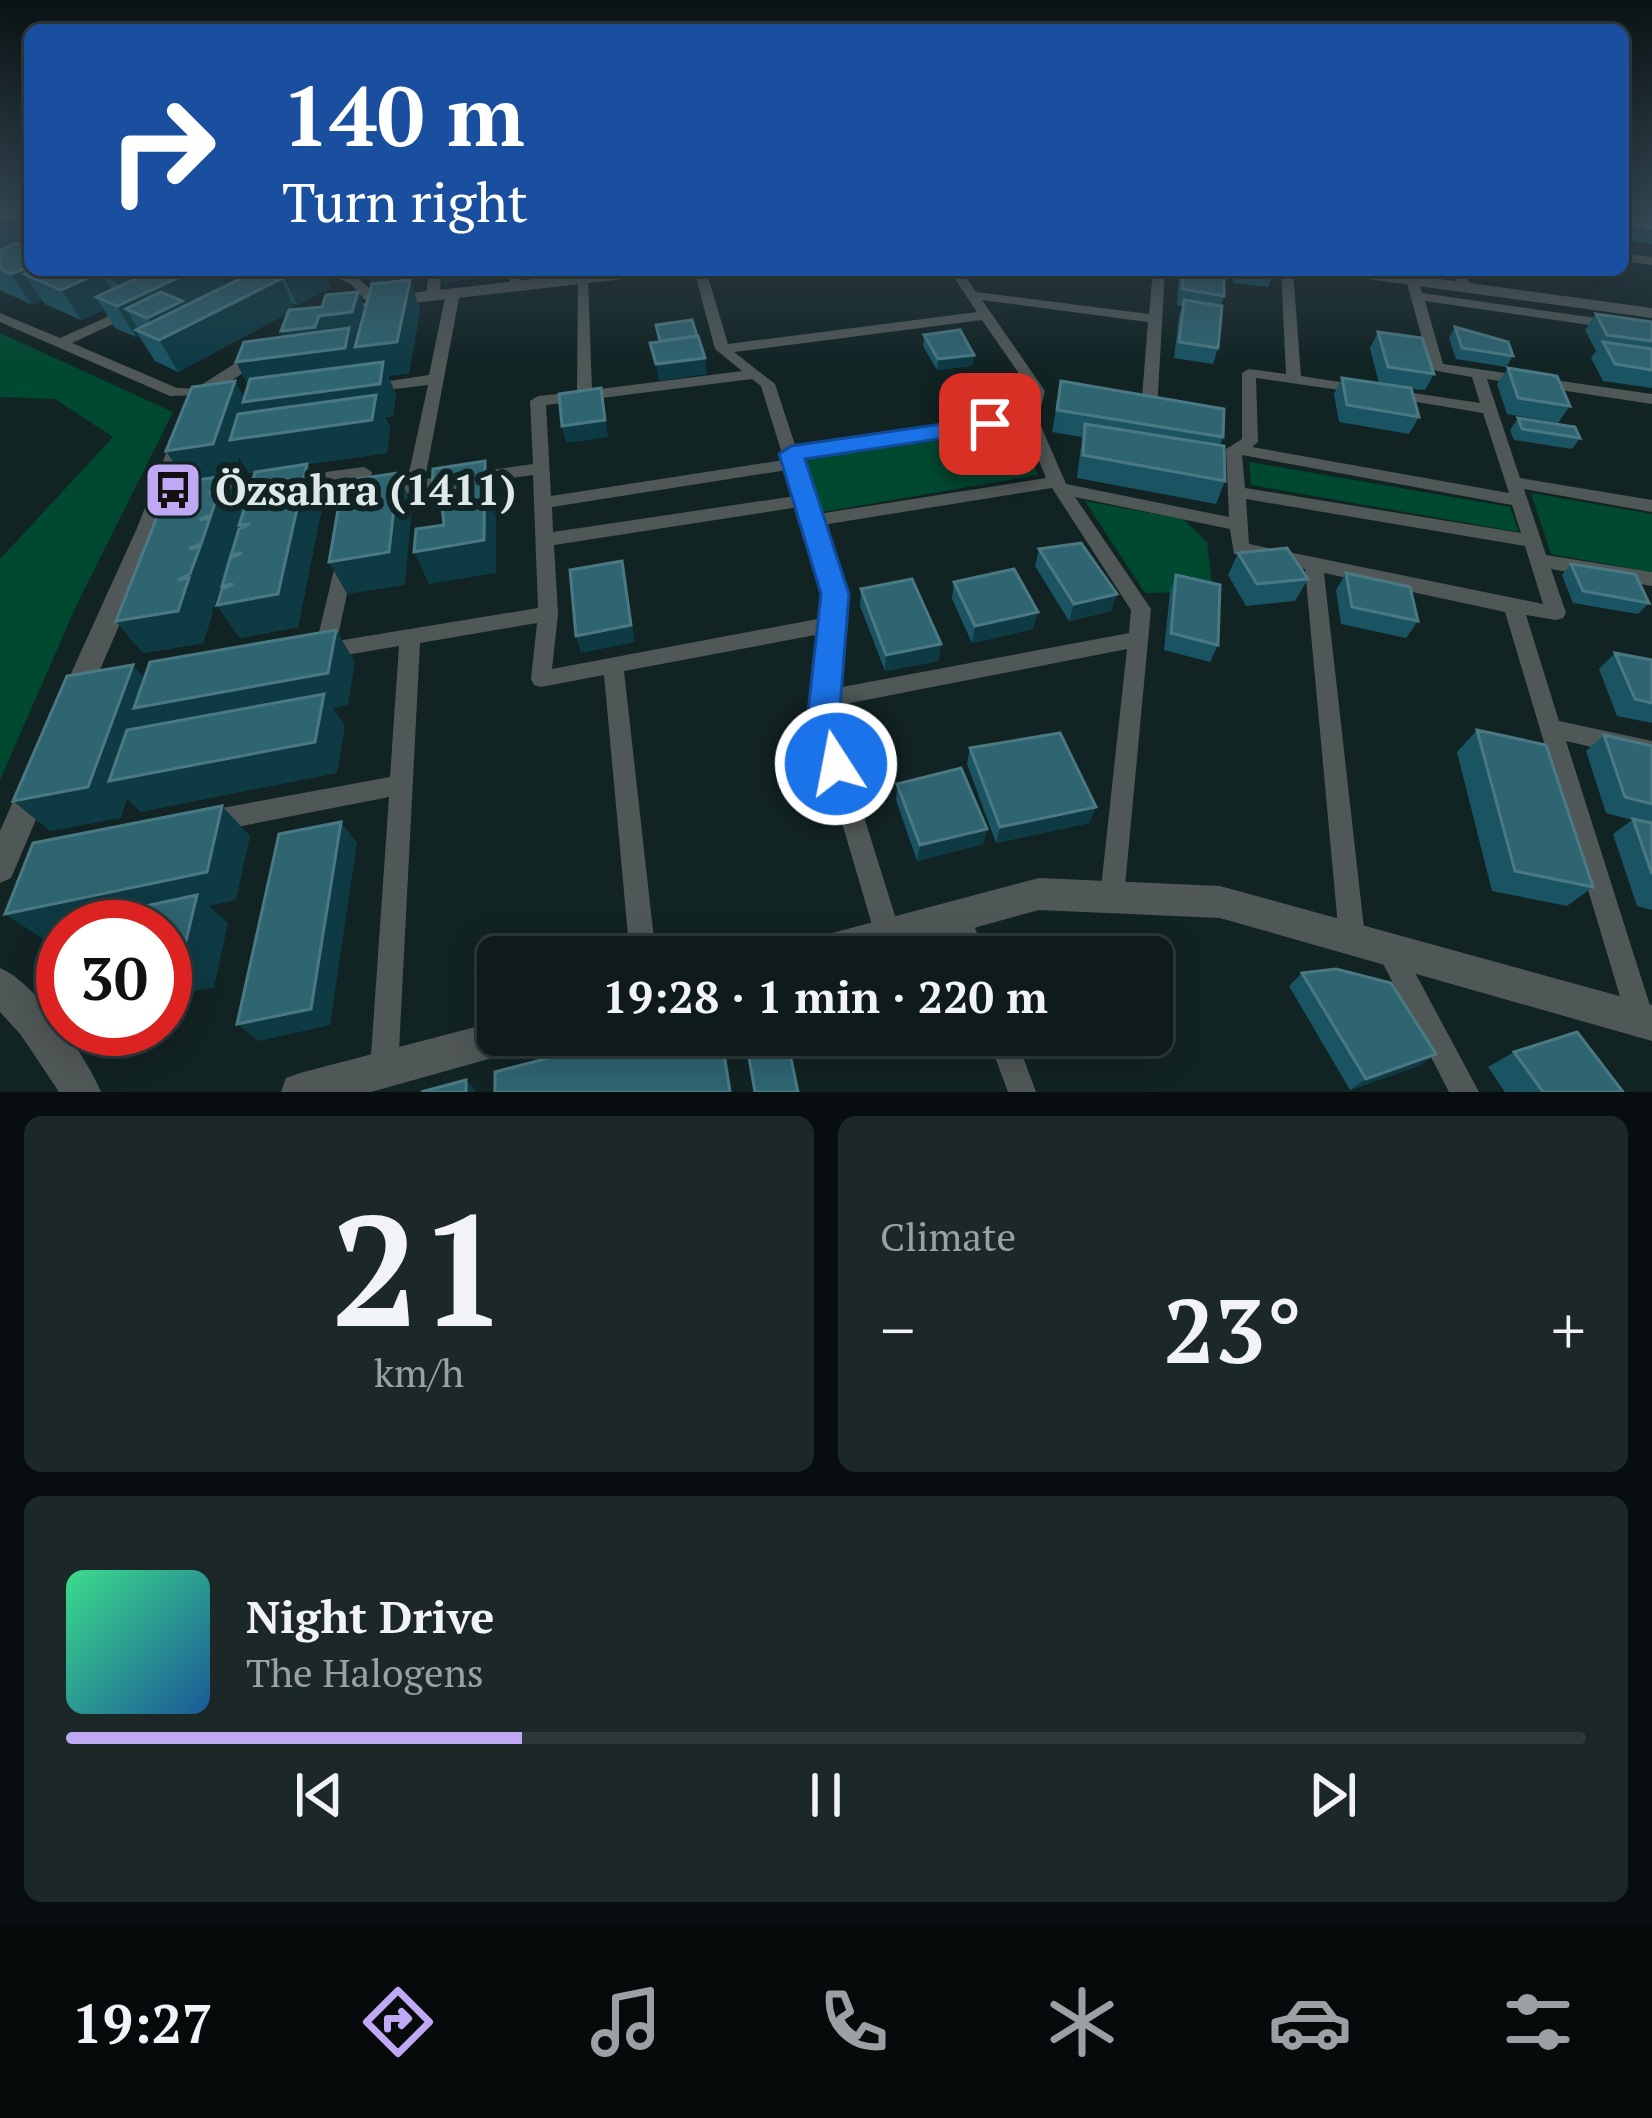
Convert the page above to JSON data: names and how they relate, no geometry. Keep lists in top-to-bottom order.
{
  "places": {
    "bus stop": ["Özsahra (1411)"]
  },
  "page": {
    "turn": ["140 m", "Turn right"],
    "limit": "30",
    "trip": "19:28 · 1 min · 220 m",
    "tile": [
      ["21", "km/h"],
      "Climate"
    ],
    "heat": ["−", "23°", "+"],
    "song": ["Night Drive", "The Halogens"],
    "tabs": "19:27"
  }
}
